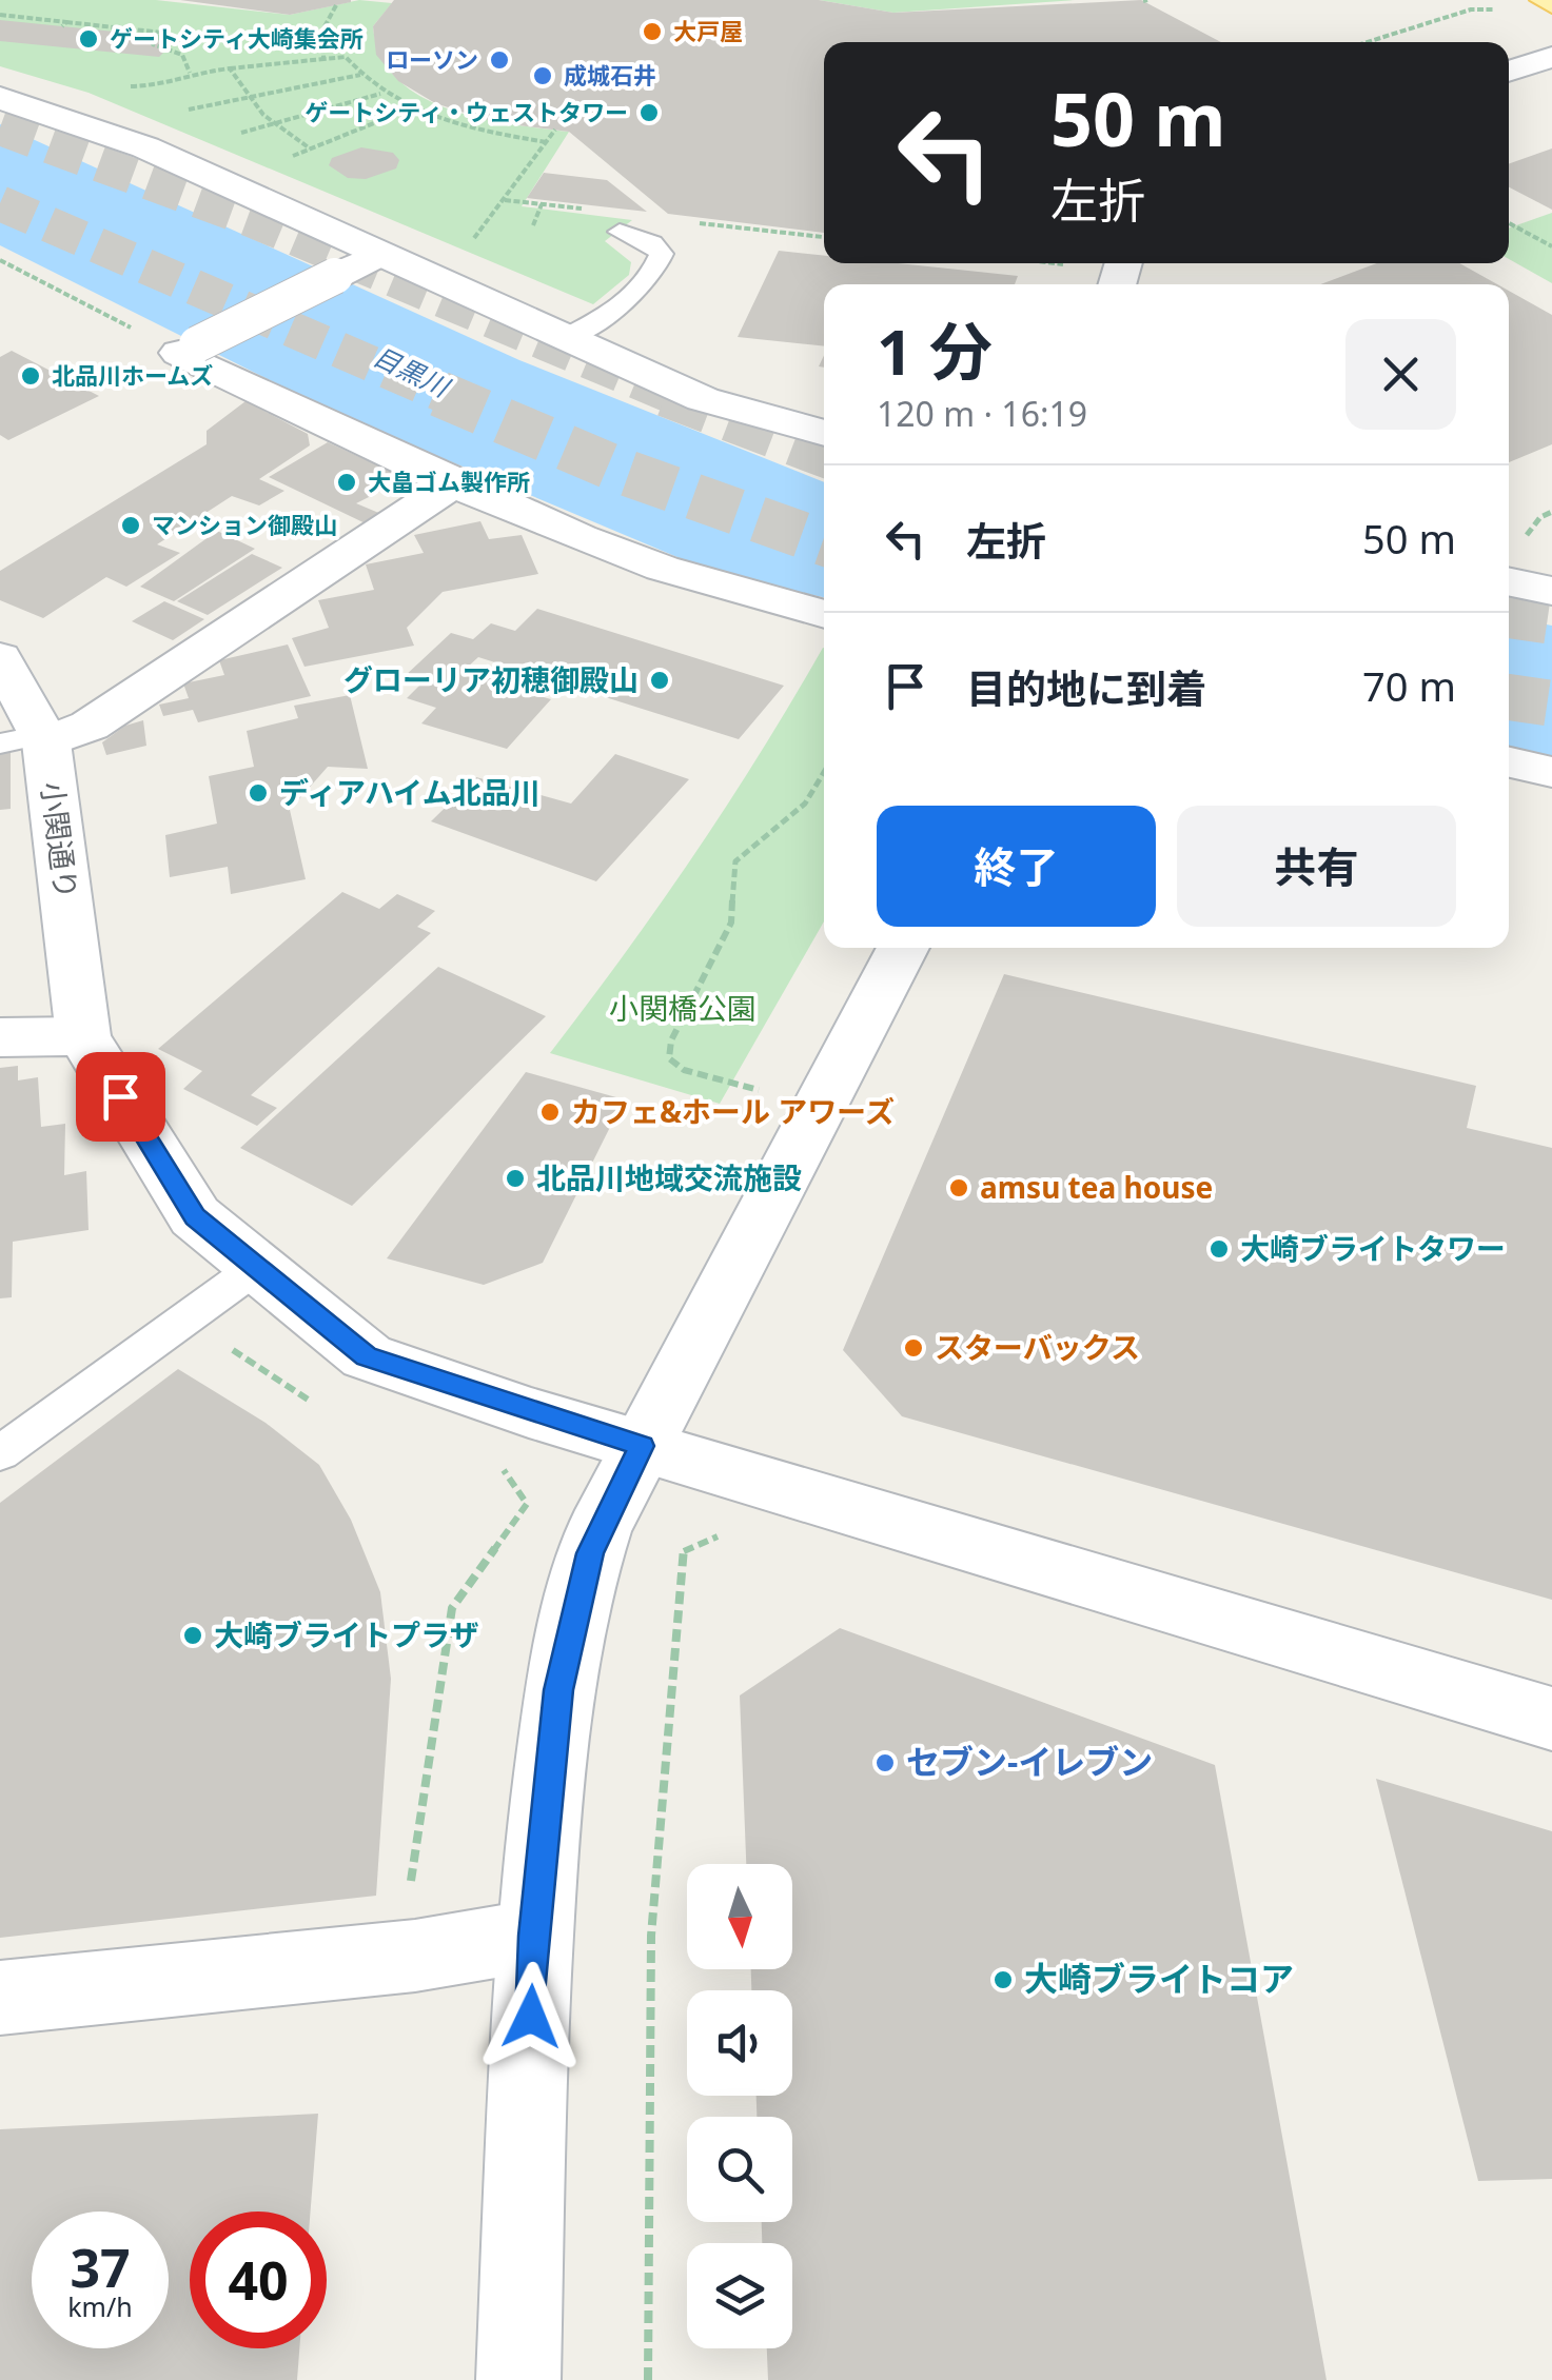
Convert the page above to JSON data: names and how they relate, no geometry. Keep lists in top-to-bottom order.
{
  "streets": {
    "street": ["小関通り"]
  },
  "water": ["目黒川"],
  "parks": ["小関橋公園"],
  "places": [
    "大戸屋",
    "ゲートシティ大崎集会所",
    "ローソン",
    "成城石井",
    "ゲートシティ・ウェストタワー",
    "北品川ホームズ",
    "大畠ゴム製作所",
    "マンション御殿山",
    "グローリア初穂御殿山",
    "ディアハイム北品川",
    "カフェ&ホール アワーズ",
    "北品川地域交流施設",
    "amsu tea house",
    "大崎ブライトタワー",
    "スターバックス",
    "大崎ブライトプラザ",
    "セブン-イレブン",
    "大崎ブライトコア"
  ],
  "north": "bottom",
  "page": {
    "turn": ["50 m", "左折"],
    "heading": ["1 分", "120 m · 16:19"],
    "list": [
      {
        "name": "左折",
        "value": "50 m"
      },
      {
        "name": "目的地に到着",
        "value": "70 m"
      }
    ],
    "buttons": ["終了", "共有"],
    "speed": "37 km/h",
    "limit": "40"
  }
}
